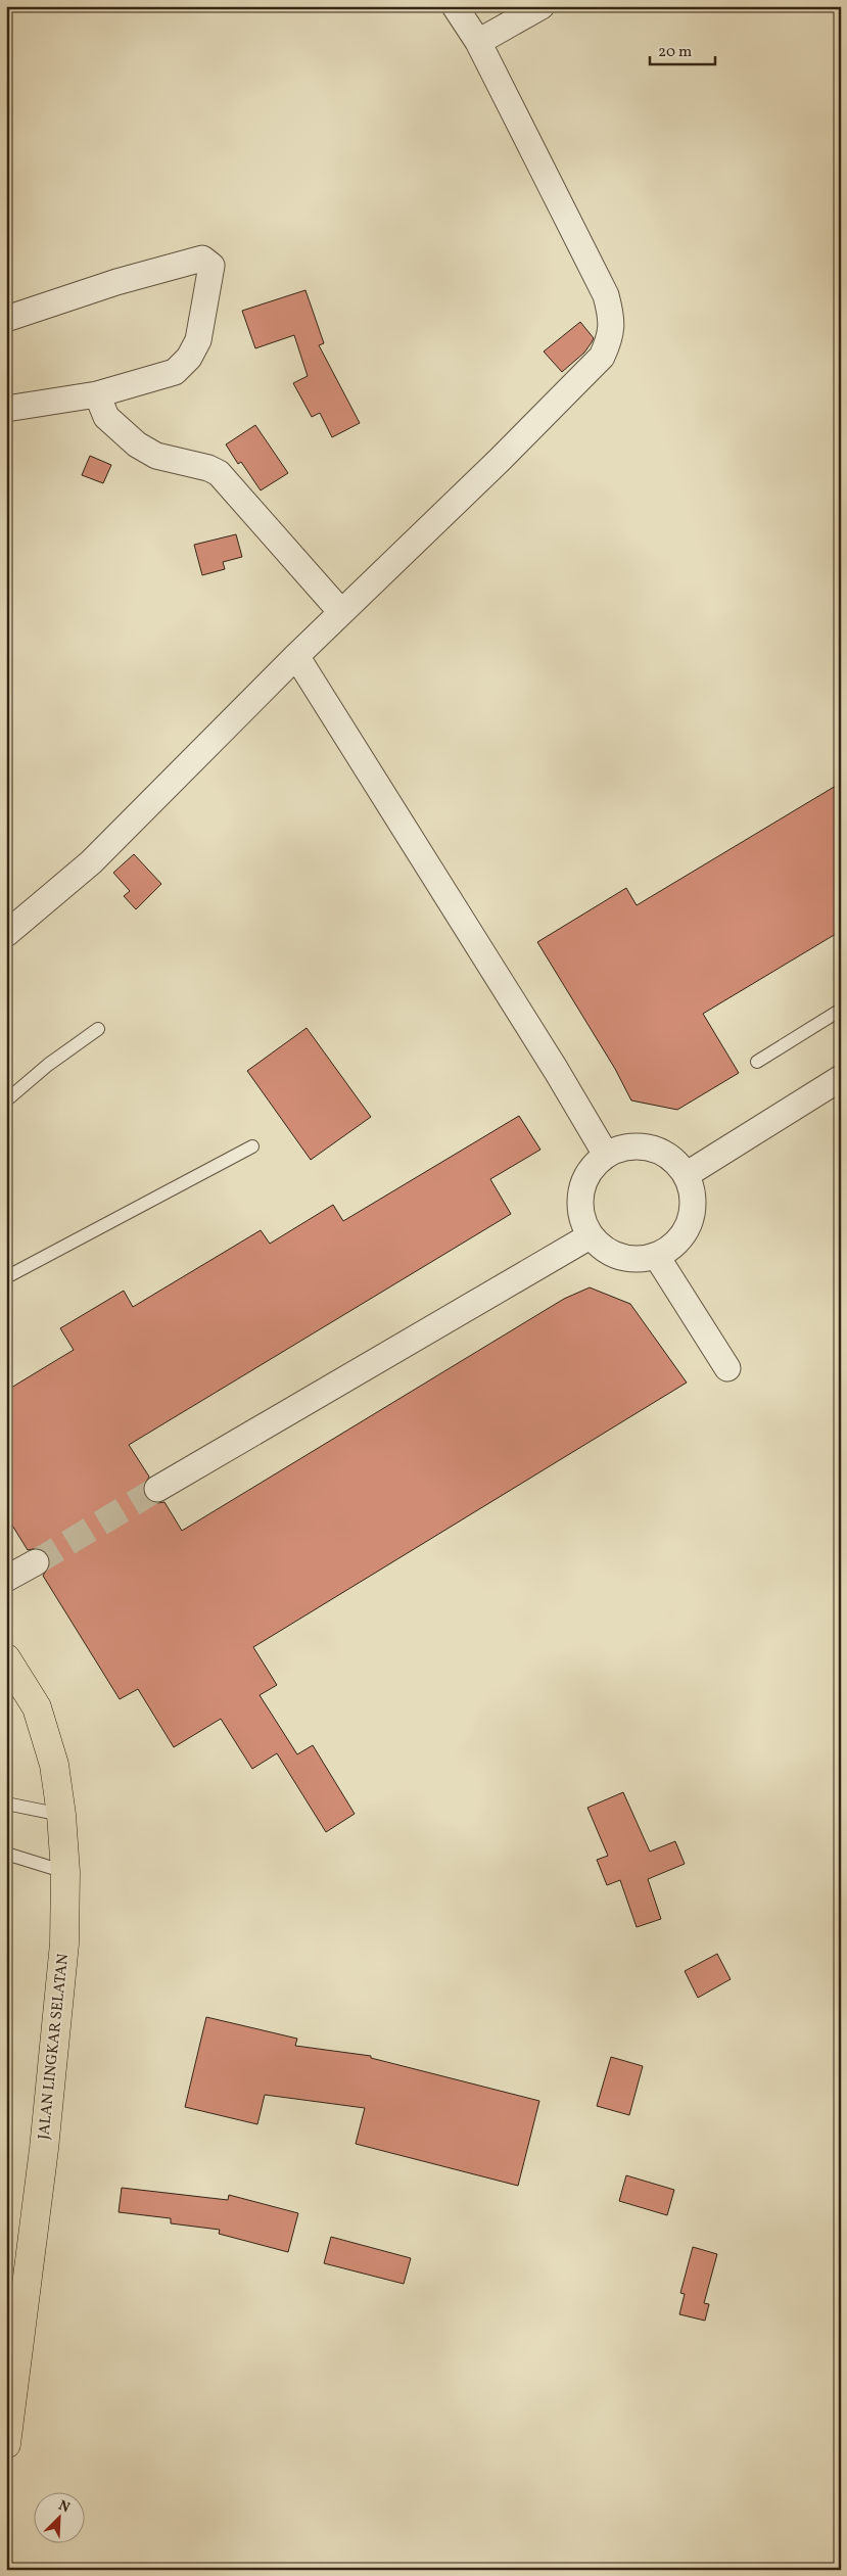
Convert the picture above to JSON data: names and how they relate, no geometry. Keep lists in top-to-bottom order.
{
  "streets": {
    "highway": ["JALAN LINGKAR SELATAN"]
  },
  "scale_bar": "20 m",
  "north": "top right"
}
